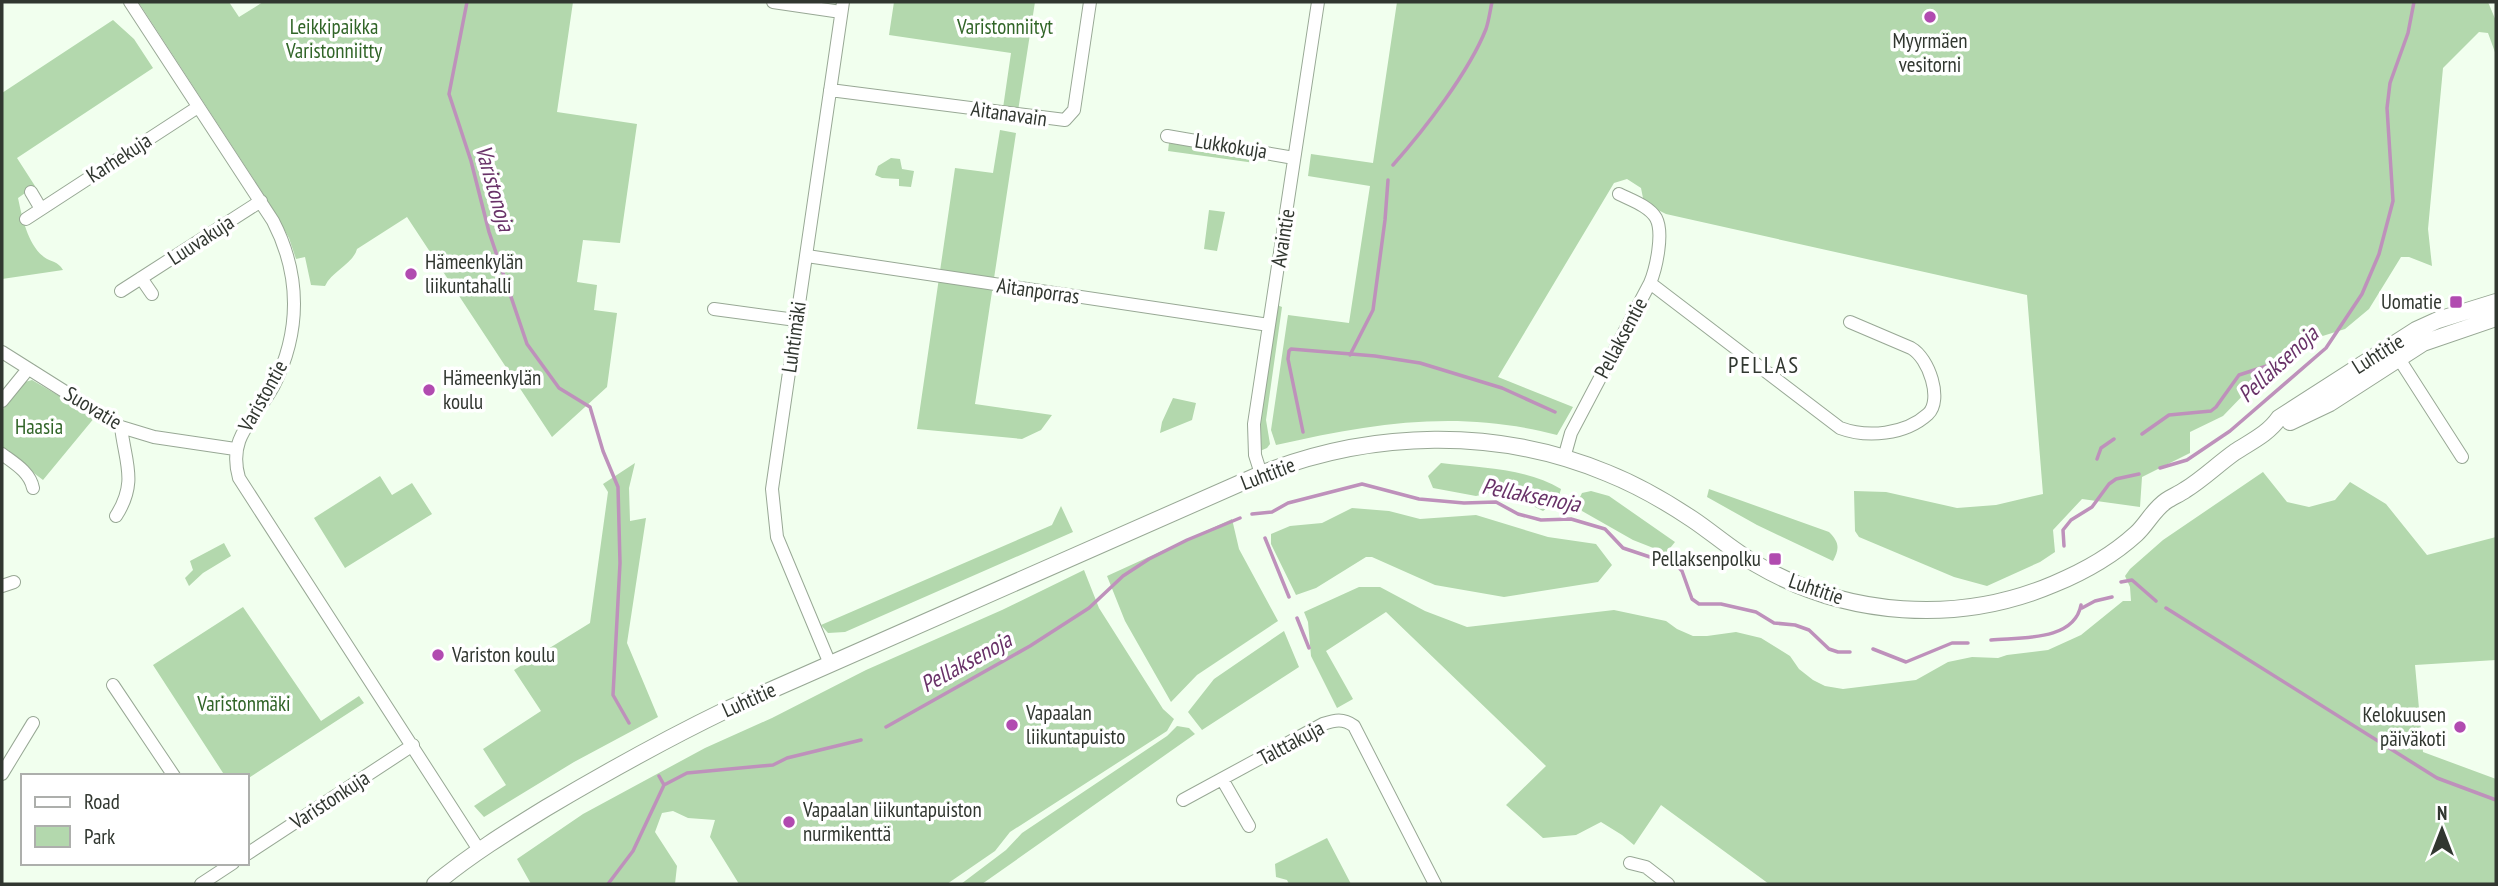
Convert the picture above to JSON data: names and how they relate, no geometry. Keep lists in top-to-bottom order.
{
  "streets": {
    "street": [
      "Aitanavain",
      "Lukkokuja",
      "Karhekuja",
      "Avaintie",
      "Luuvakuja",
      "Aitanporras",
      "Luhtimäki",
      "Pellaksentie",
      "Luhtitie",
      "Varistontie",
      "Suovatie",
      "Talttakuja",
      "Varistonkuja"
    ]
  },
  "crossings": [
    ["Aitanavain", "Luhtimäki"],
    ["Lukkokuja", "Avaintie"],
    ["Karhekuja", "Varistontie"],
    ["Avaintie", "Aitanporras"],
    ["Avaintie", "Luhtitie"],
    ["Luuvakuja", "Varistontie"],
    ["Aitanporras", "Luhtimäki"],
    ["Luhtimäki", "Luhtitie"],
    ["Pellaksentie", "Luhtitie"],
    ["Luhtitie", "Varistontie"],
    ["Varistontie", "Suovatie"],
    ["Varistontie", "Varistonkuja"]
  ],
  "districts": ["PELLAS"],
  "water": ["Varistonoja", "Pellaksenoja"],
  "parks": [
    "Leikkipaikka Varistonniitty",
    "Varistonniityt",
    "Haasia",
    "Varistonmäki"
  ],
  "places": {
    "other": [
      "Myyrmäen vesitorni",
      "Hämeenkylän liikuntahalli",
      "Hämeenkylän koulu",
      "Variston koulu",
      "Vapaalan liikuntapuisto",
      "Kelokuusen päiväkoti",
      "Vapaalan liikuntapuiston nurmikenttä"
    ],
    "transit": ["Uomatie", "Pellaksenpolku"]
  },
  "legend": ["Road", "Park"],
  "north": "top"
}
